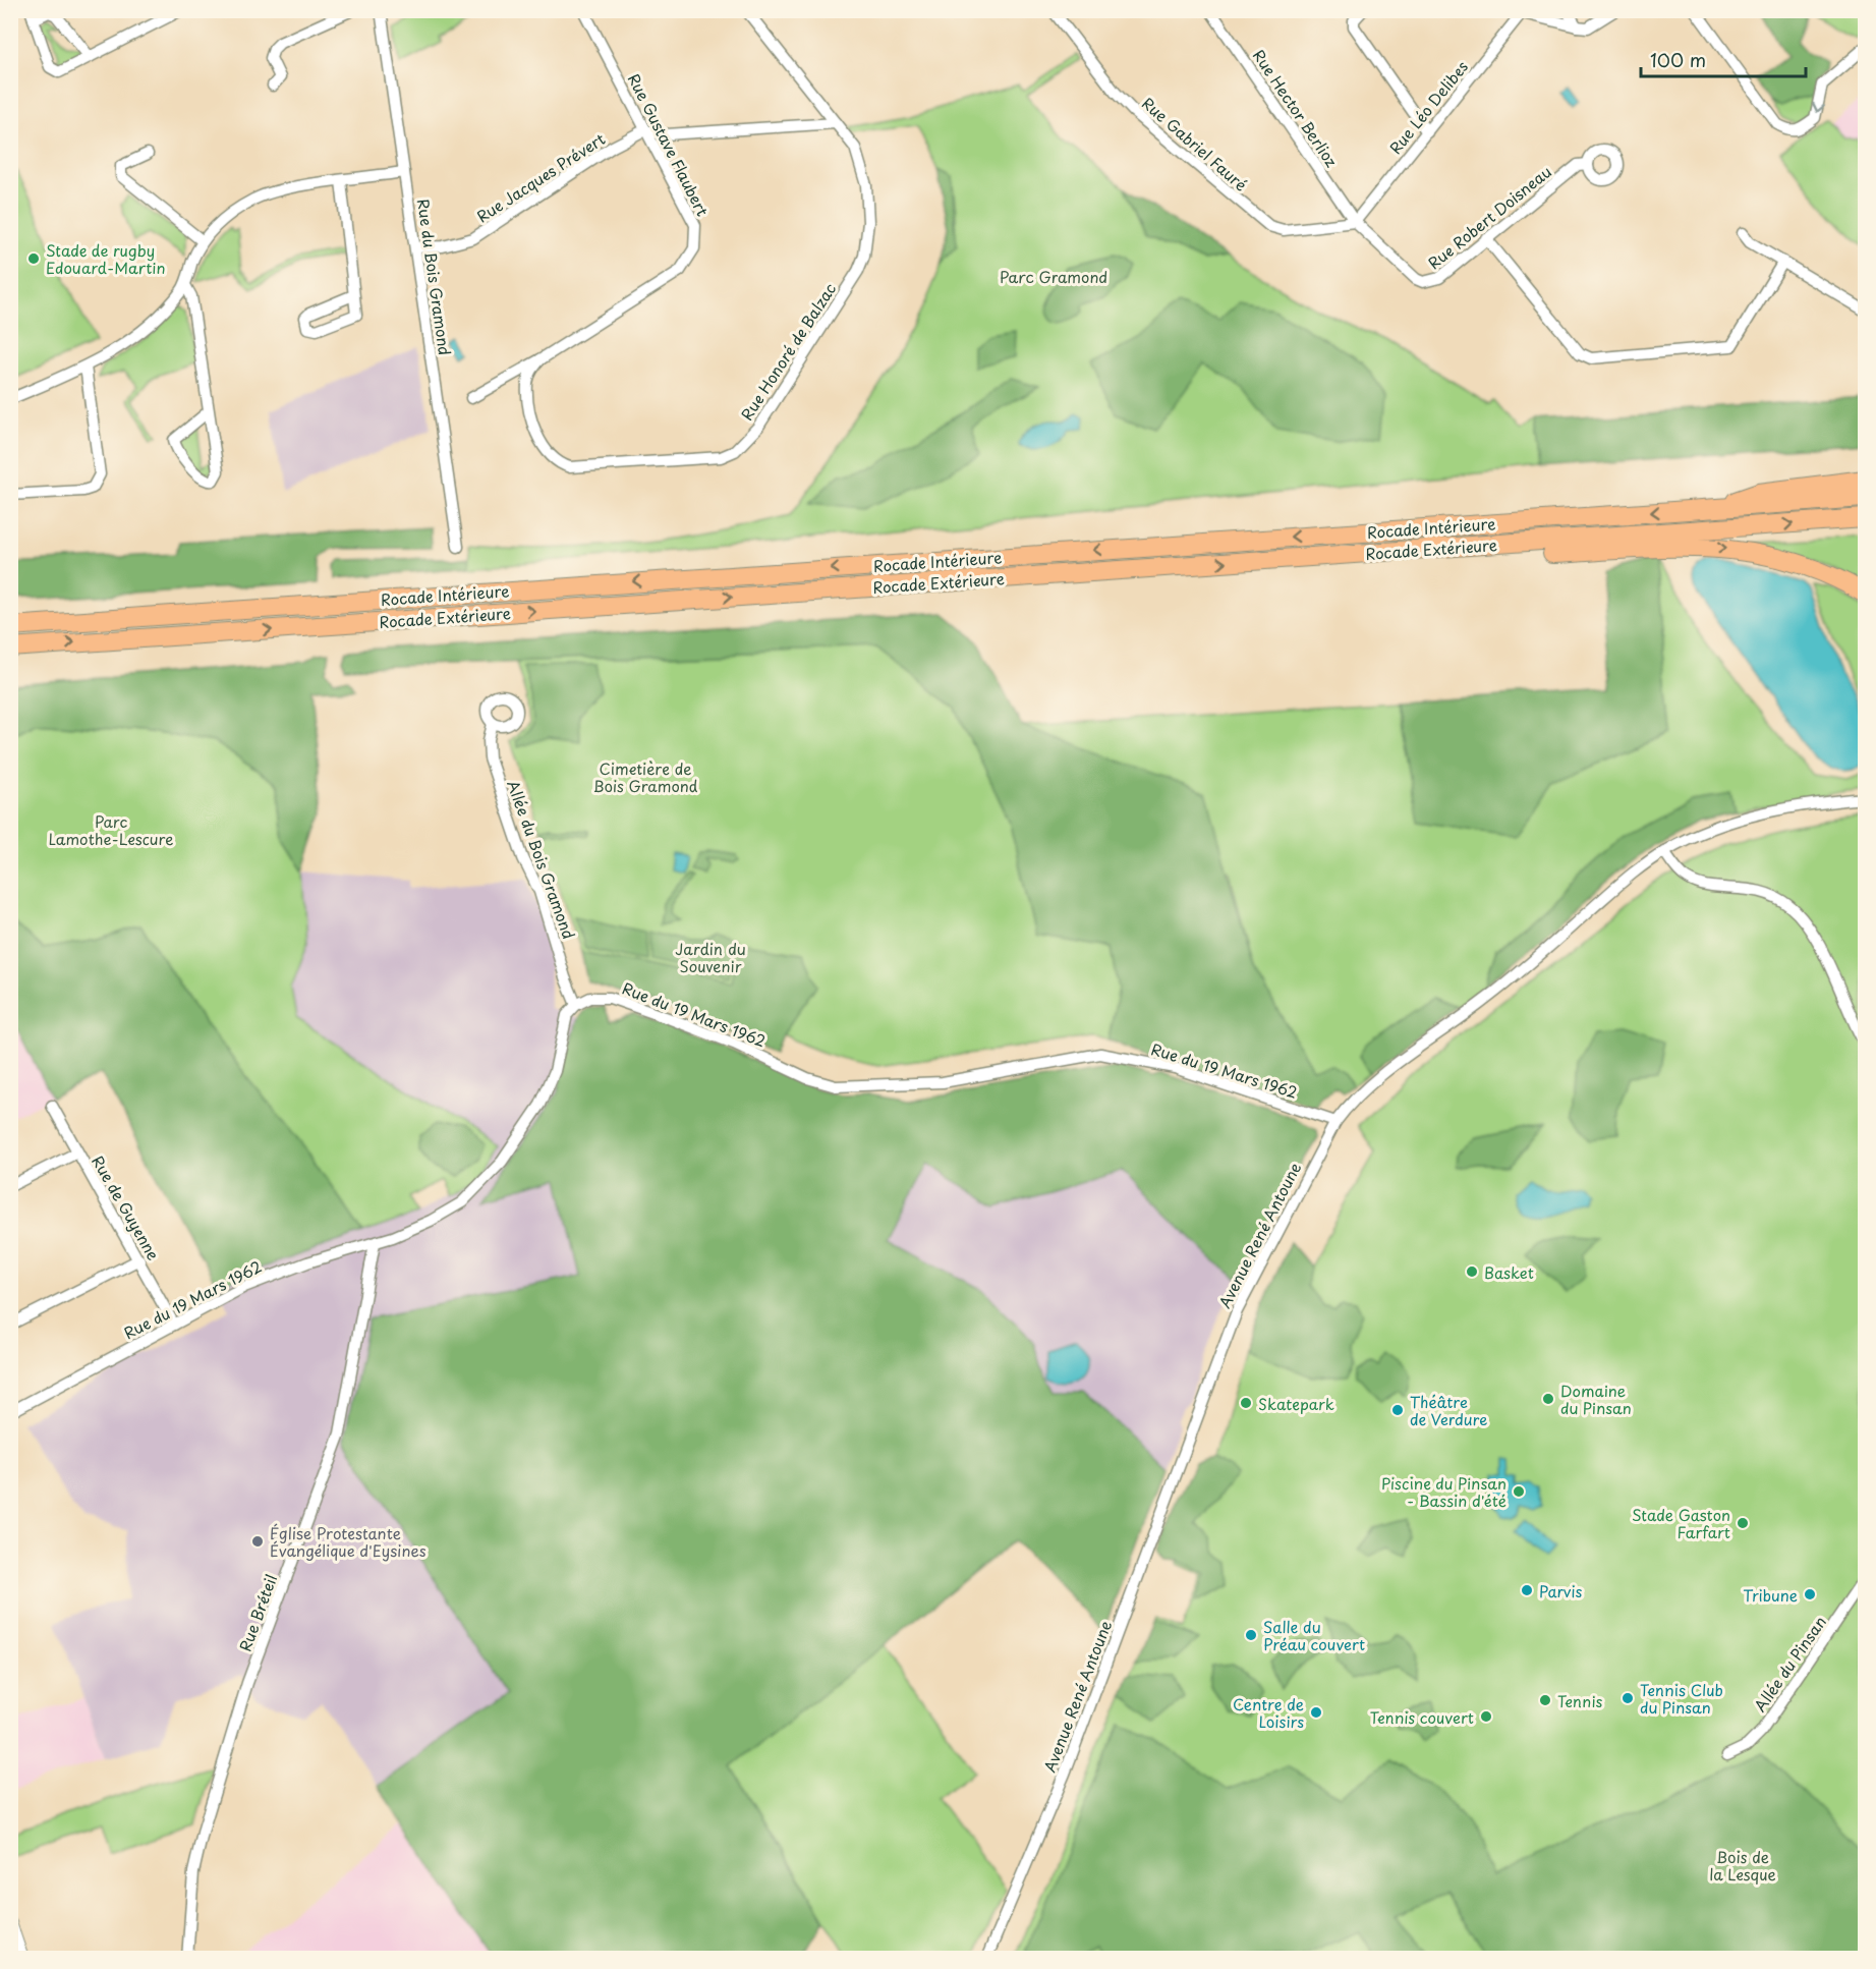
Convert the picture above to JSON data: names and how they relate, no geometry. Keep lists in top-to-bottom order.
{
  "streets": {
    "highway": ["Rocade Intérieure", "Rocade Extérieure"],
    "street": [
      "Rue Léo Delibes",
      "Rue Hector Berlioz",
      "Rue Gabriel Fauré",
      "Rue Gustave Flaubert",
      "Rue Jacques Prévert",
      "Rue Robert Doisneau",
      "Rue du Bois Gramond",
      "Rue Honoré de Balzac",
      "Allée du Bois Gramond",
      "Rue du 19 Mars 1962",
      "Rue de Guyenne",
      "Avenue René Antoune",
      "Rue Bréteil",
      "Allée du Pinsan"
    ]
  },
  "crossings": [
    ["Rue Léo Delibes", "Rue Hector Berlioz"],
    ["Rue Léo Delibes", "Rue Gabriel Fauré"],
    ["Rue Léo Delibes", "Rue Robert Doisneau"],
    ["Rue Hector Berlioz", "Rue Gabriel Fauré"],
    ["Rue Hector Berlioz", "Rue Robert Doisneau"],
    ["Rue Gabriel Fauré", "Rue Robert Doisneau"],
    ["Rue Gustave Flaubert", "Rue Jacques Prévert"],
    ["Rue Gustave Flaubert", "Rue Honoré de Balzac"],
    ["Rue Jacques Prévert", "Rue du Bois Gramond"],
    ["Allée du Bois Gramond", "Rue du 19 Mars 1962"],
    ["Rue du 19 Mars 1962", "Rue de Guyenne"],
    ["Rue du 19 Mars 1962", "Avenue René Antoune"],
    ["Rue du 19 Mars 1962", "Rue Bréteil"]
  ],
  "one_way": ["Rocade Intérieure", "Rocade Extérieure"],
  "parks": [
    "Parc Gramond",
    "Cimetière de Bois Gramond",
    "Parc Lamothe-Lescure",
    "Jardin du Souvenir",
    "Bois de la Lesque"
  ],
  "places": [
    "Stade de rugby Edouard-Martin",
    "Basket",
    "Domaine du Pinsan",
    "Skatepark",
    "Théâtre de Verdure",
    "Piscine du Pinsan - Bassin d'été",
    "Stade Gaston Farfart",
    "Église Protestante Évangélique d'Eysines",
    "Parvis",
    "Tribune",
    "Salle du Préau couvert",
    "Tennis Club du Pinsan",
    "Tennis",
    "Centre de Loisirs",
    "Tennis couvert"
  ],
  "scale_bar": "100 m"
}
